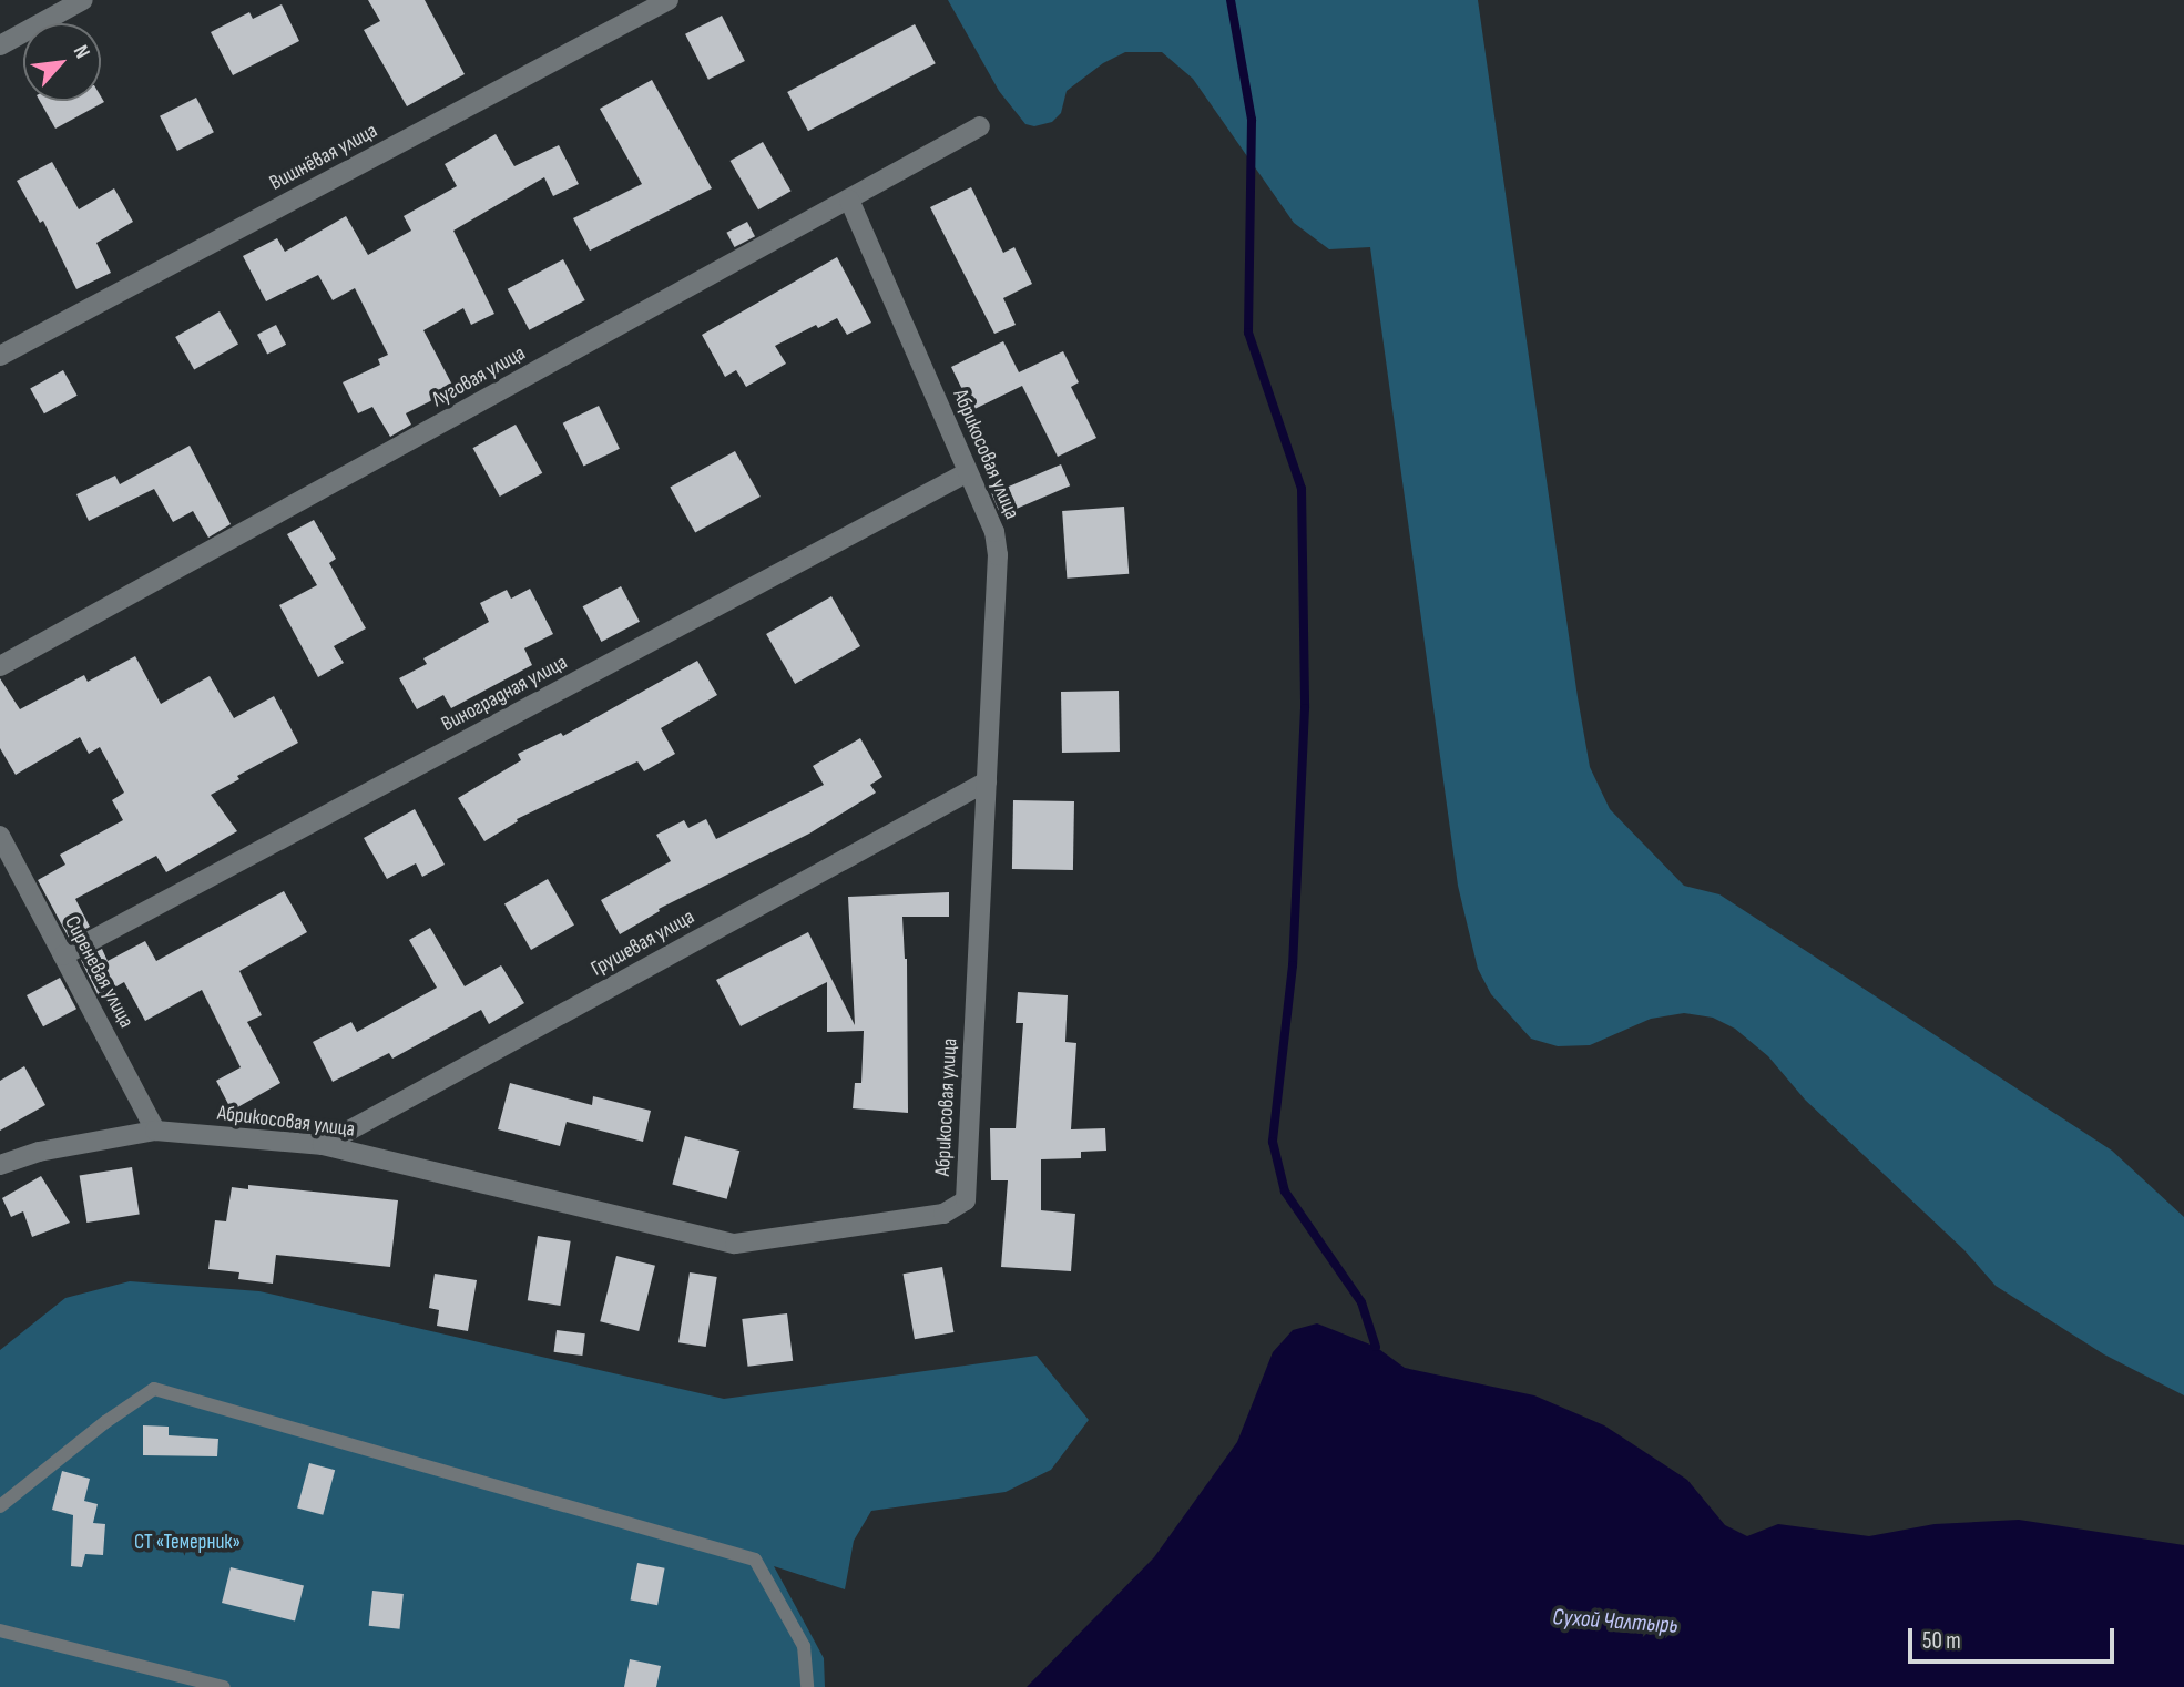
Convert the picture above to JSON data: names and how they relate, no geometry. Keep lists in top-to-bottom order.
{
  "streets": {
    "street": [
      "Вишнёвая улица",
      "Луговая улица",
      "Абрикосовая улица",
      "Виноградная улица",
      "Грушевая улица",
      "Сиреневая улица"
    ]
  },
  "crossings": [
    ["Луговая улица", "Абрикосовая улица"],
    ["Абрикосовая улица", "Виноградная улица"],
    ["Абрикосовая улица", "Грушевая улица"],
    ["Абрикосовая улица", "Сиреневая улица"],
    ["Виноградная улица", "Сиреневая улица"]
  ],
  "water": ["Сухой Чалтырь"],
  "parks": ["СТ «Темерник»"],
  "scale_bar": "50 m",
  "north": "top right"
}
